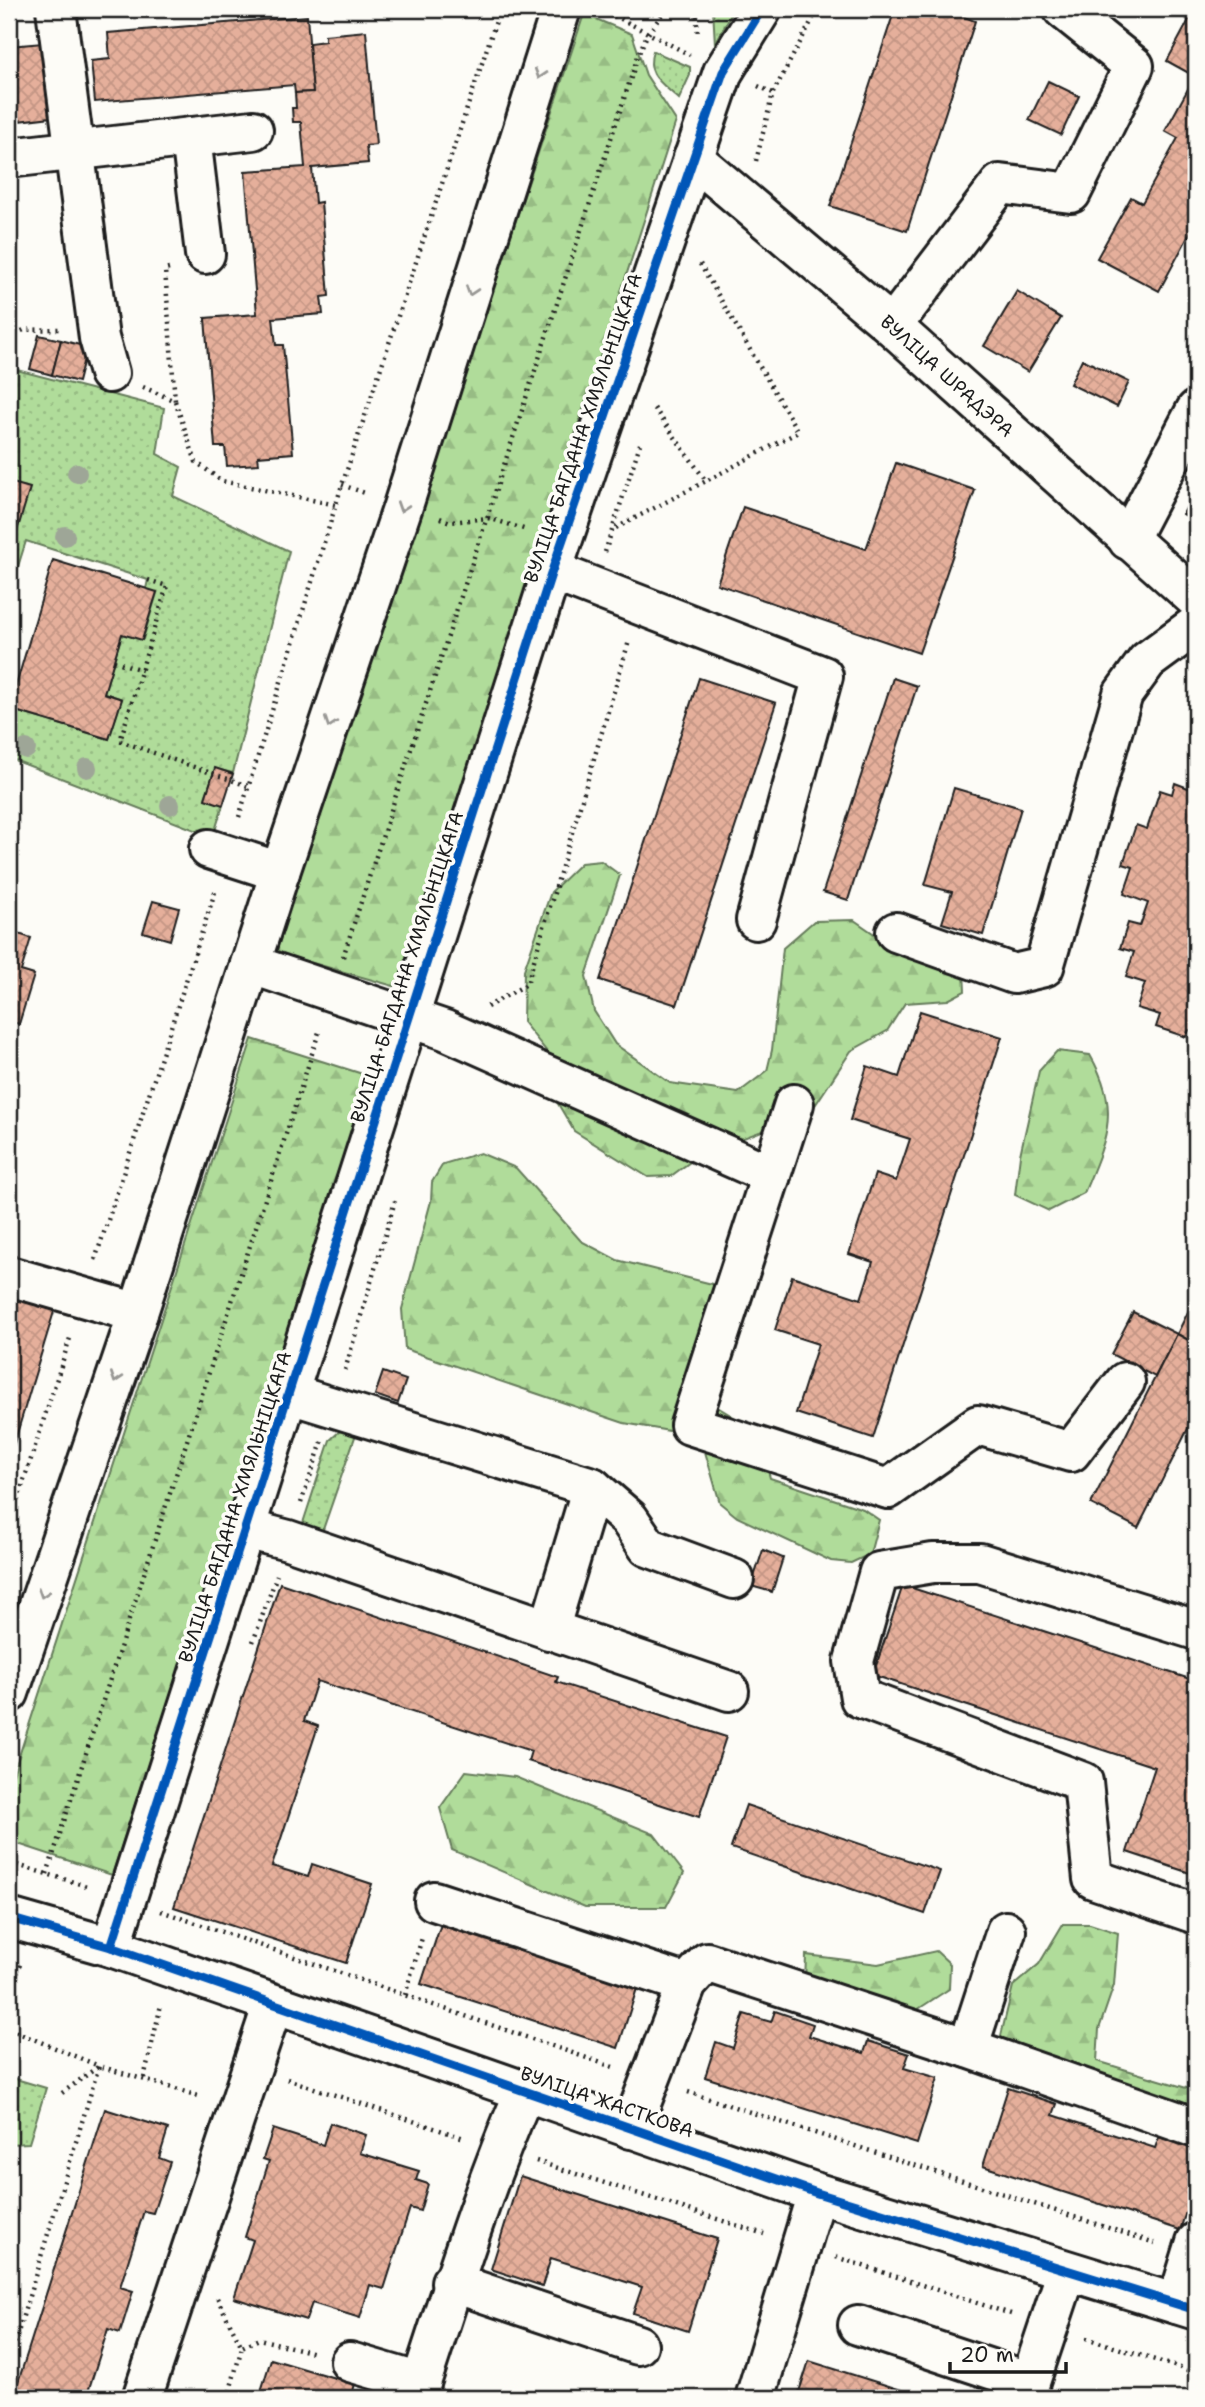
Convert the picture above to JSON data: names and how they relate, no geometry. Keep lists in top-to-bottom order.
{
  "streets": {
    "street": ["ВУЛІЦА ШРАДЭРА", "ВУЛІЦА БАГДАНА ХМЯЛЬНІЦКАГА", "ВУЛІЦА ЖАСТКОВА"]
  },
  "crossings": [
    ["ВУЛІЦА ШРАДЭРА", "ВУЛІЦА БАГДАНА ХМЯЛЬНІЦКАГА"],
    ["ВУЛІЦА БАГДАНА ХМЯЛЬНІЦКАГА", "ВУЛІЦА ЖАСТКОВА"]
  ],
  "scale_bar": "20 m"
}
